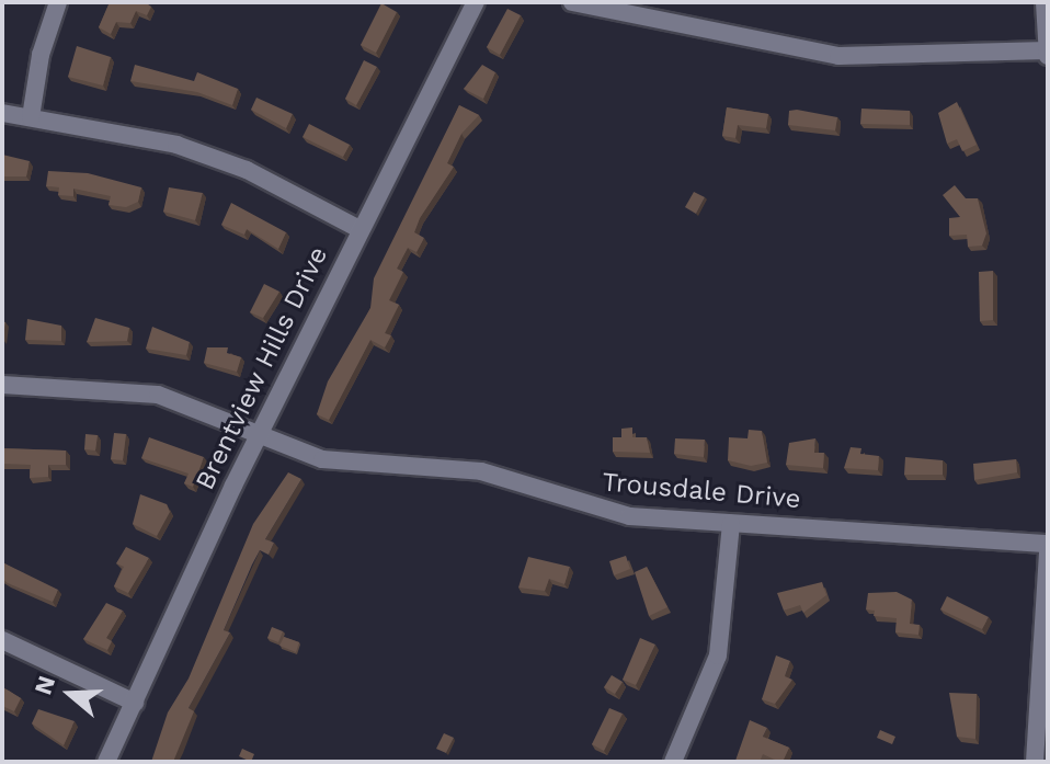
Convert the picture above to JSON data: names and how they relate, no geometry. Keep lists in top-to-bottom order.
{
  "streets": {
    "street": ["Brentview Hills Drive", "Trousdale Drive"]
  },
  "crossings": [
    ["Brentview Hills Drive", "Trousdale Drive"]
  ],
  "north": "left"
}
